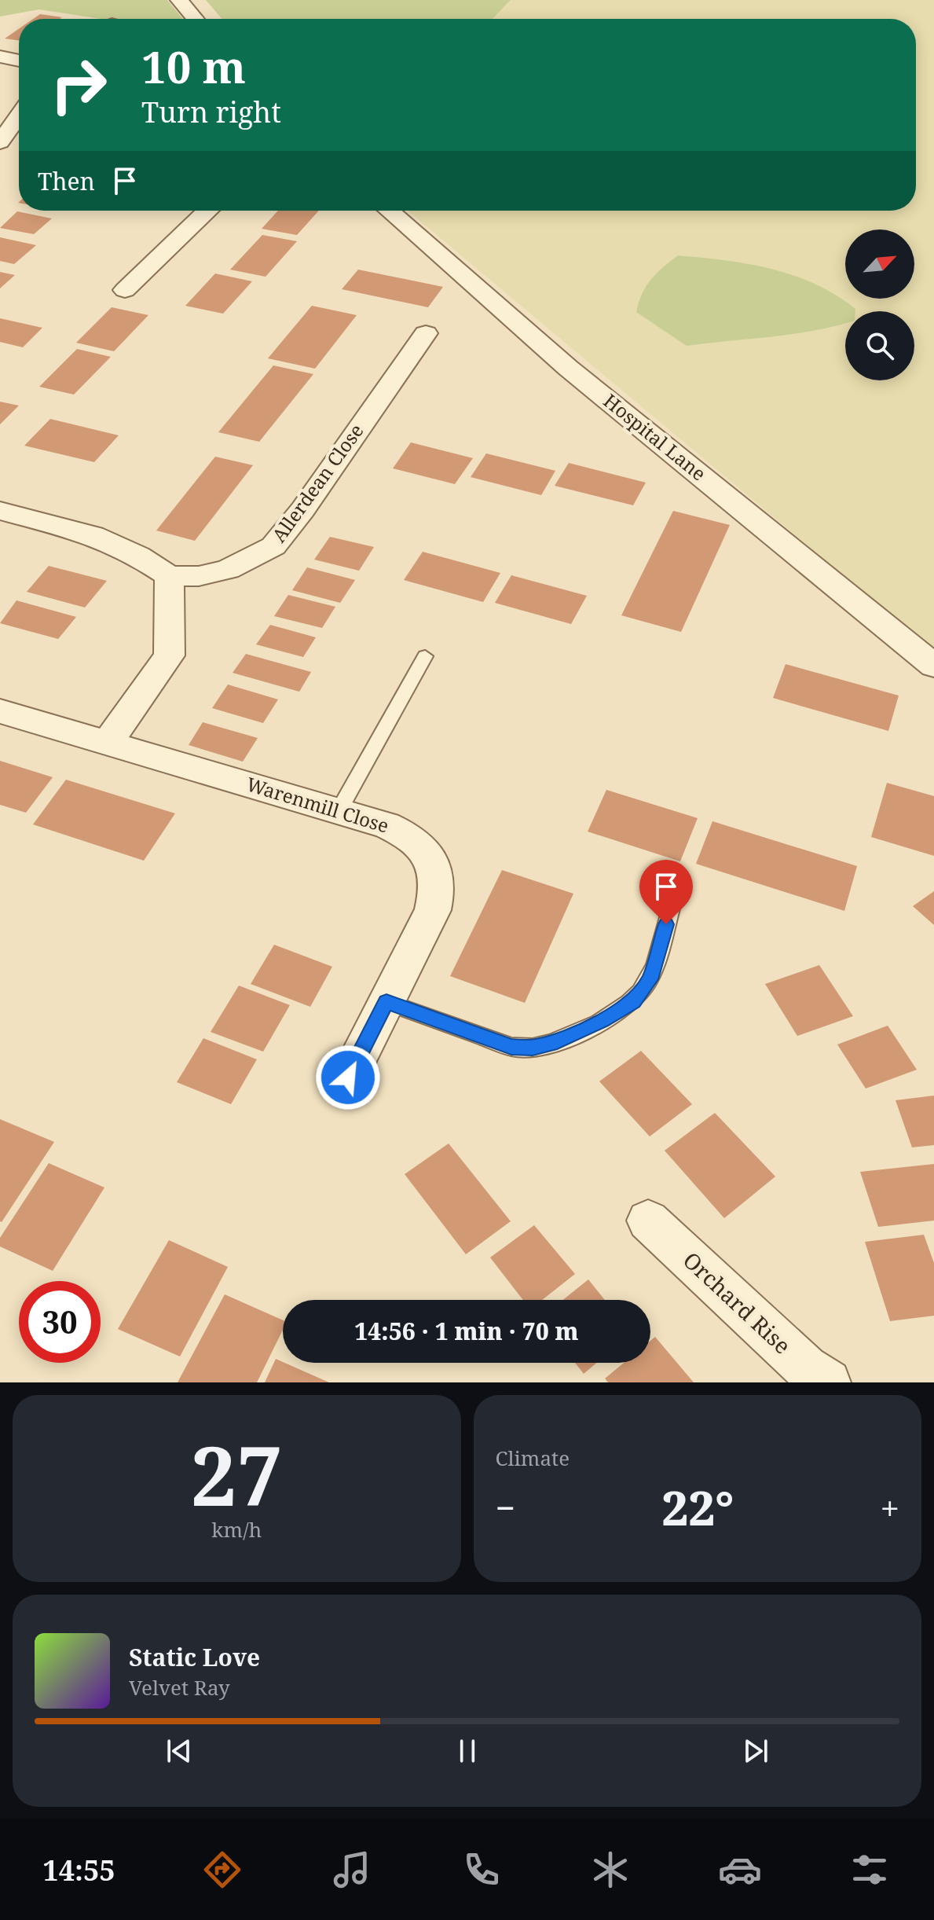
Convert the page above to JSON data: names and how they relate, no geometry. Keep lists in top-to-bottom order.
{
  "streets": {
    "street": [
      "Hospital Lane",
      "Allerdean Close",
      "Warenmill Close",
      "Orchard Rise"
    ]
  },
  "north": "top right",
  "page": {
    "turn": ["10 m", "Turn right"],
    "then": "Then",
    "limit": "30",
    "trip": "14:56 · 1 min · 70 m",
    "tile": [
      ["27", "km/h"],
      "Climate"
    ],
    "heat": ["−", "22°", "+"],
    "song": ["Static Love", "Velvet Ray"],
    "tabs": "14:55"
  }
}
